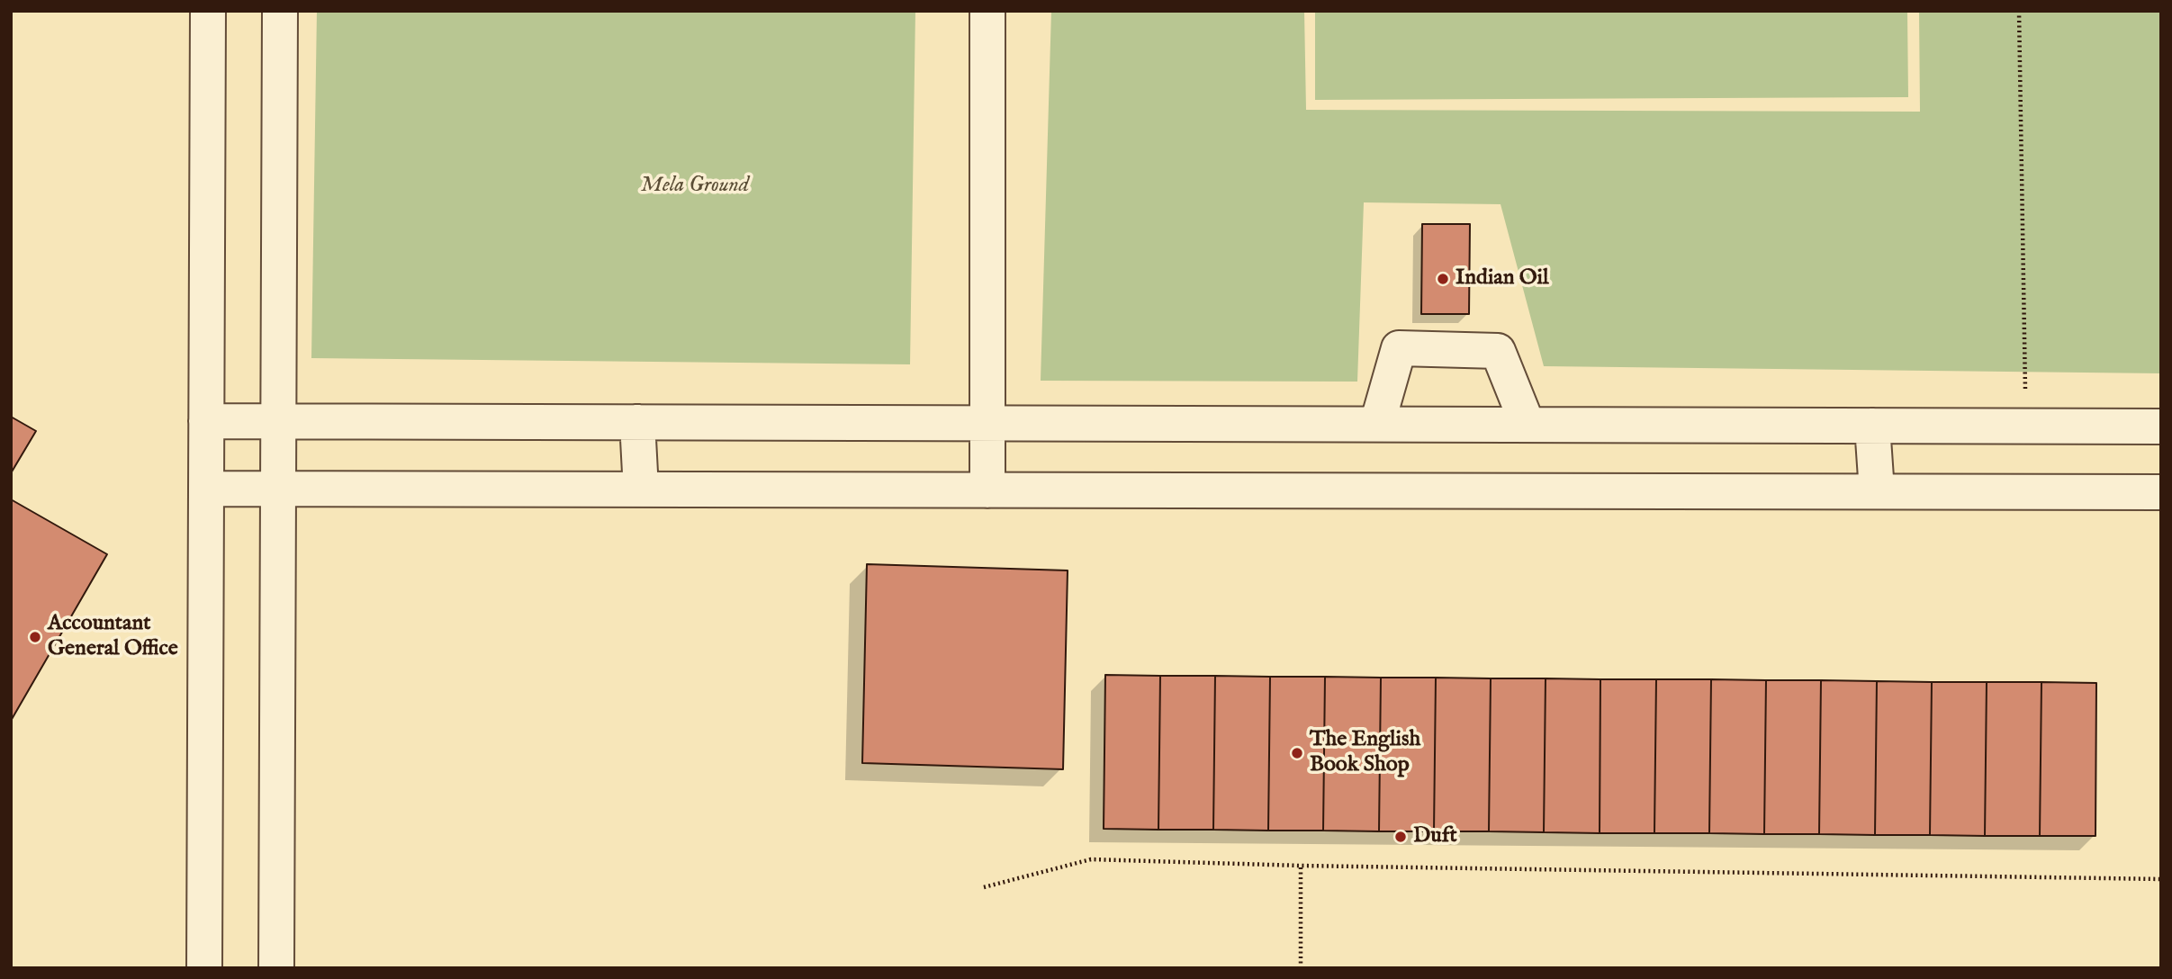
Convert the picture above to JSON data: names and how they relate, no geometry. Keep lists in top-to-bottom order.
{
  "parks": ["Mela Ground"],
  "places": [
    "Indian Oil",
    "Accountant General Office",
    "The English Book Shop",
    "Duft"
  ]
}
